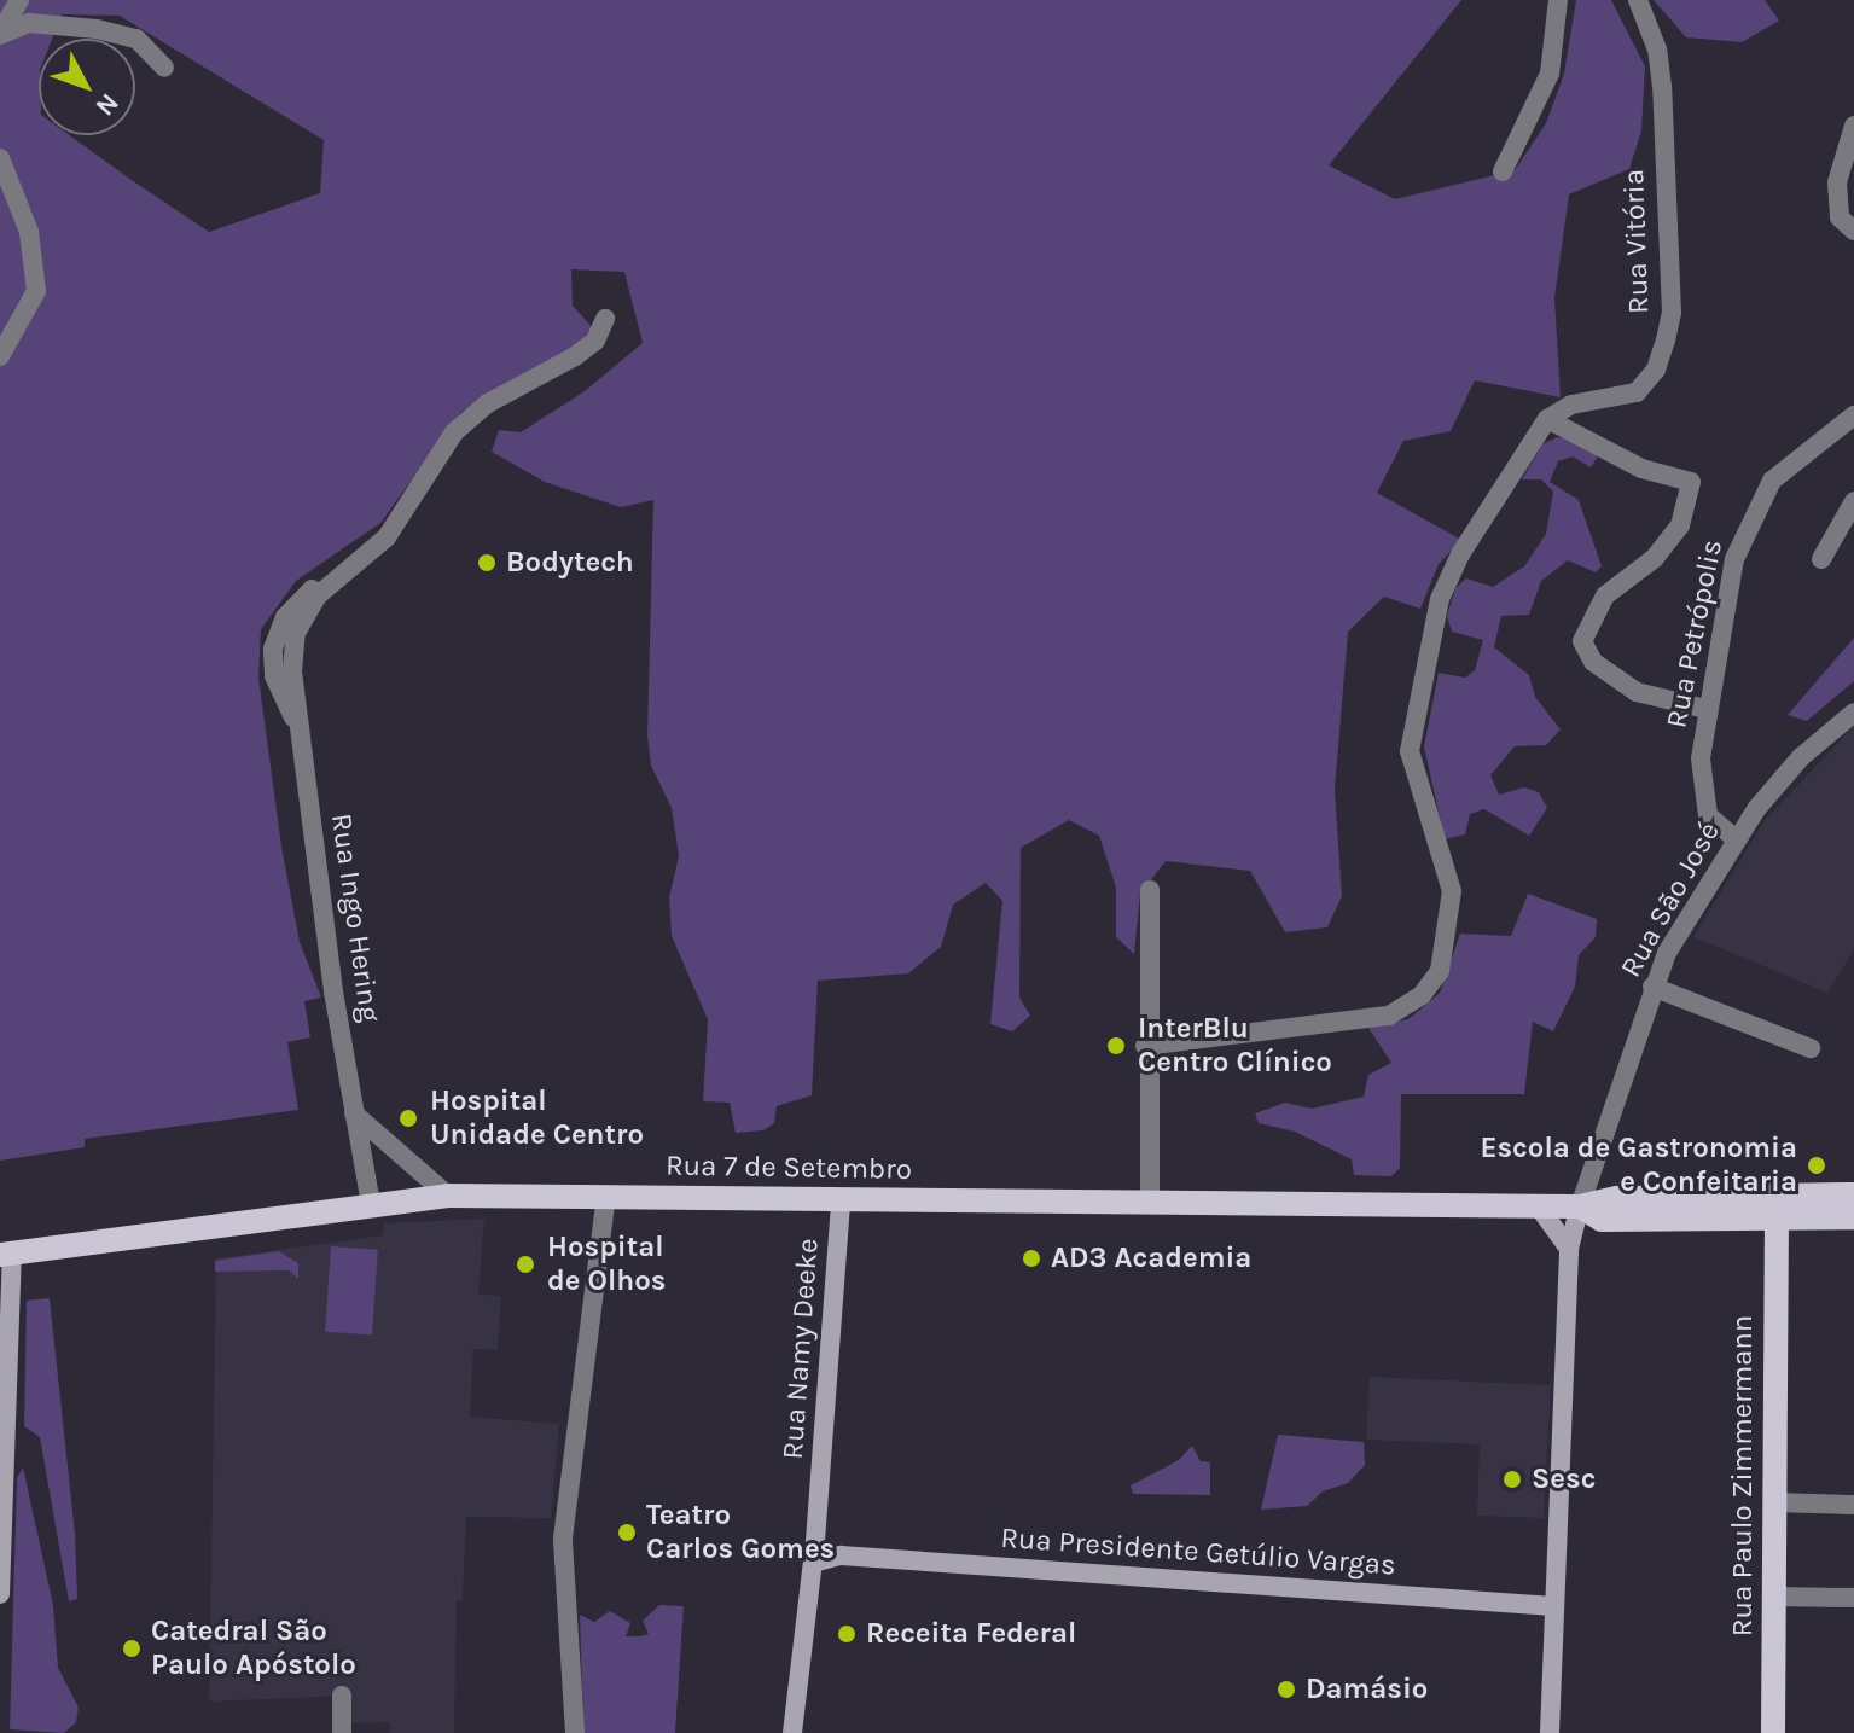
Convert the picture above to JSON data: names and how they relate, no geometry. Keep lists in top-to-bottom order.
{
  "streets": {
    "main road": ["Rua 7 de Setembro", "Rua Paulo Zimmermann"],
    "street": [
      "Rua Vitória",
      "Rua Petrópolis",
      "Rua São José",
      "Rua Ingo Hering",
      "Rua Namy Deeke",
      "Rua Presidente Getúlio Vargas"
    ]
  },
  "crossings": [
    ["Rua Petrópolis", "Rua São José"],
    ["Rua São José", "Rua 7 de Setembro"],
    ["Rua Ingo Hering", "Rua 7 de Setembro"],
    ["Rua 7 de Setembro", "Rua Namy Deeke"],
    ["Rua 7 de Setembro", "Rua Paulo Zimmermann"],
    ["Rua Namy Deeke", "Rua Presidente Getúlio Vargas"]
  ],
  "places": [
    "Bodytech",
    "InterBlu Centro Clínico",
    "Hospital Unidade Centro",
    "Escola de Gastronomia e Confeitaria",
    "AD3 Academia",
    "Hospital de Olhos",
    "Sesc",
    "Teatro Carlos Gomes",
    "Receita Federal",
    "Catedral São Paulo Apóstolo",
    "Damásio"
  ],
  "north": "bottom right"
}
